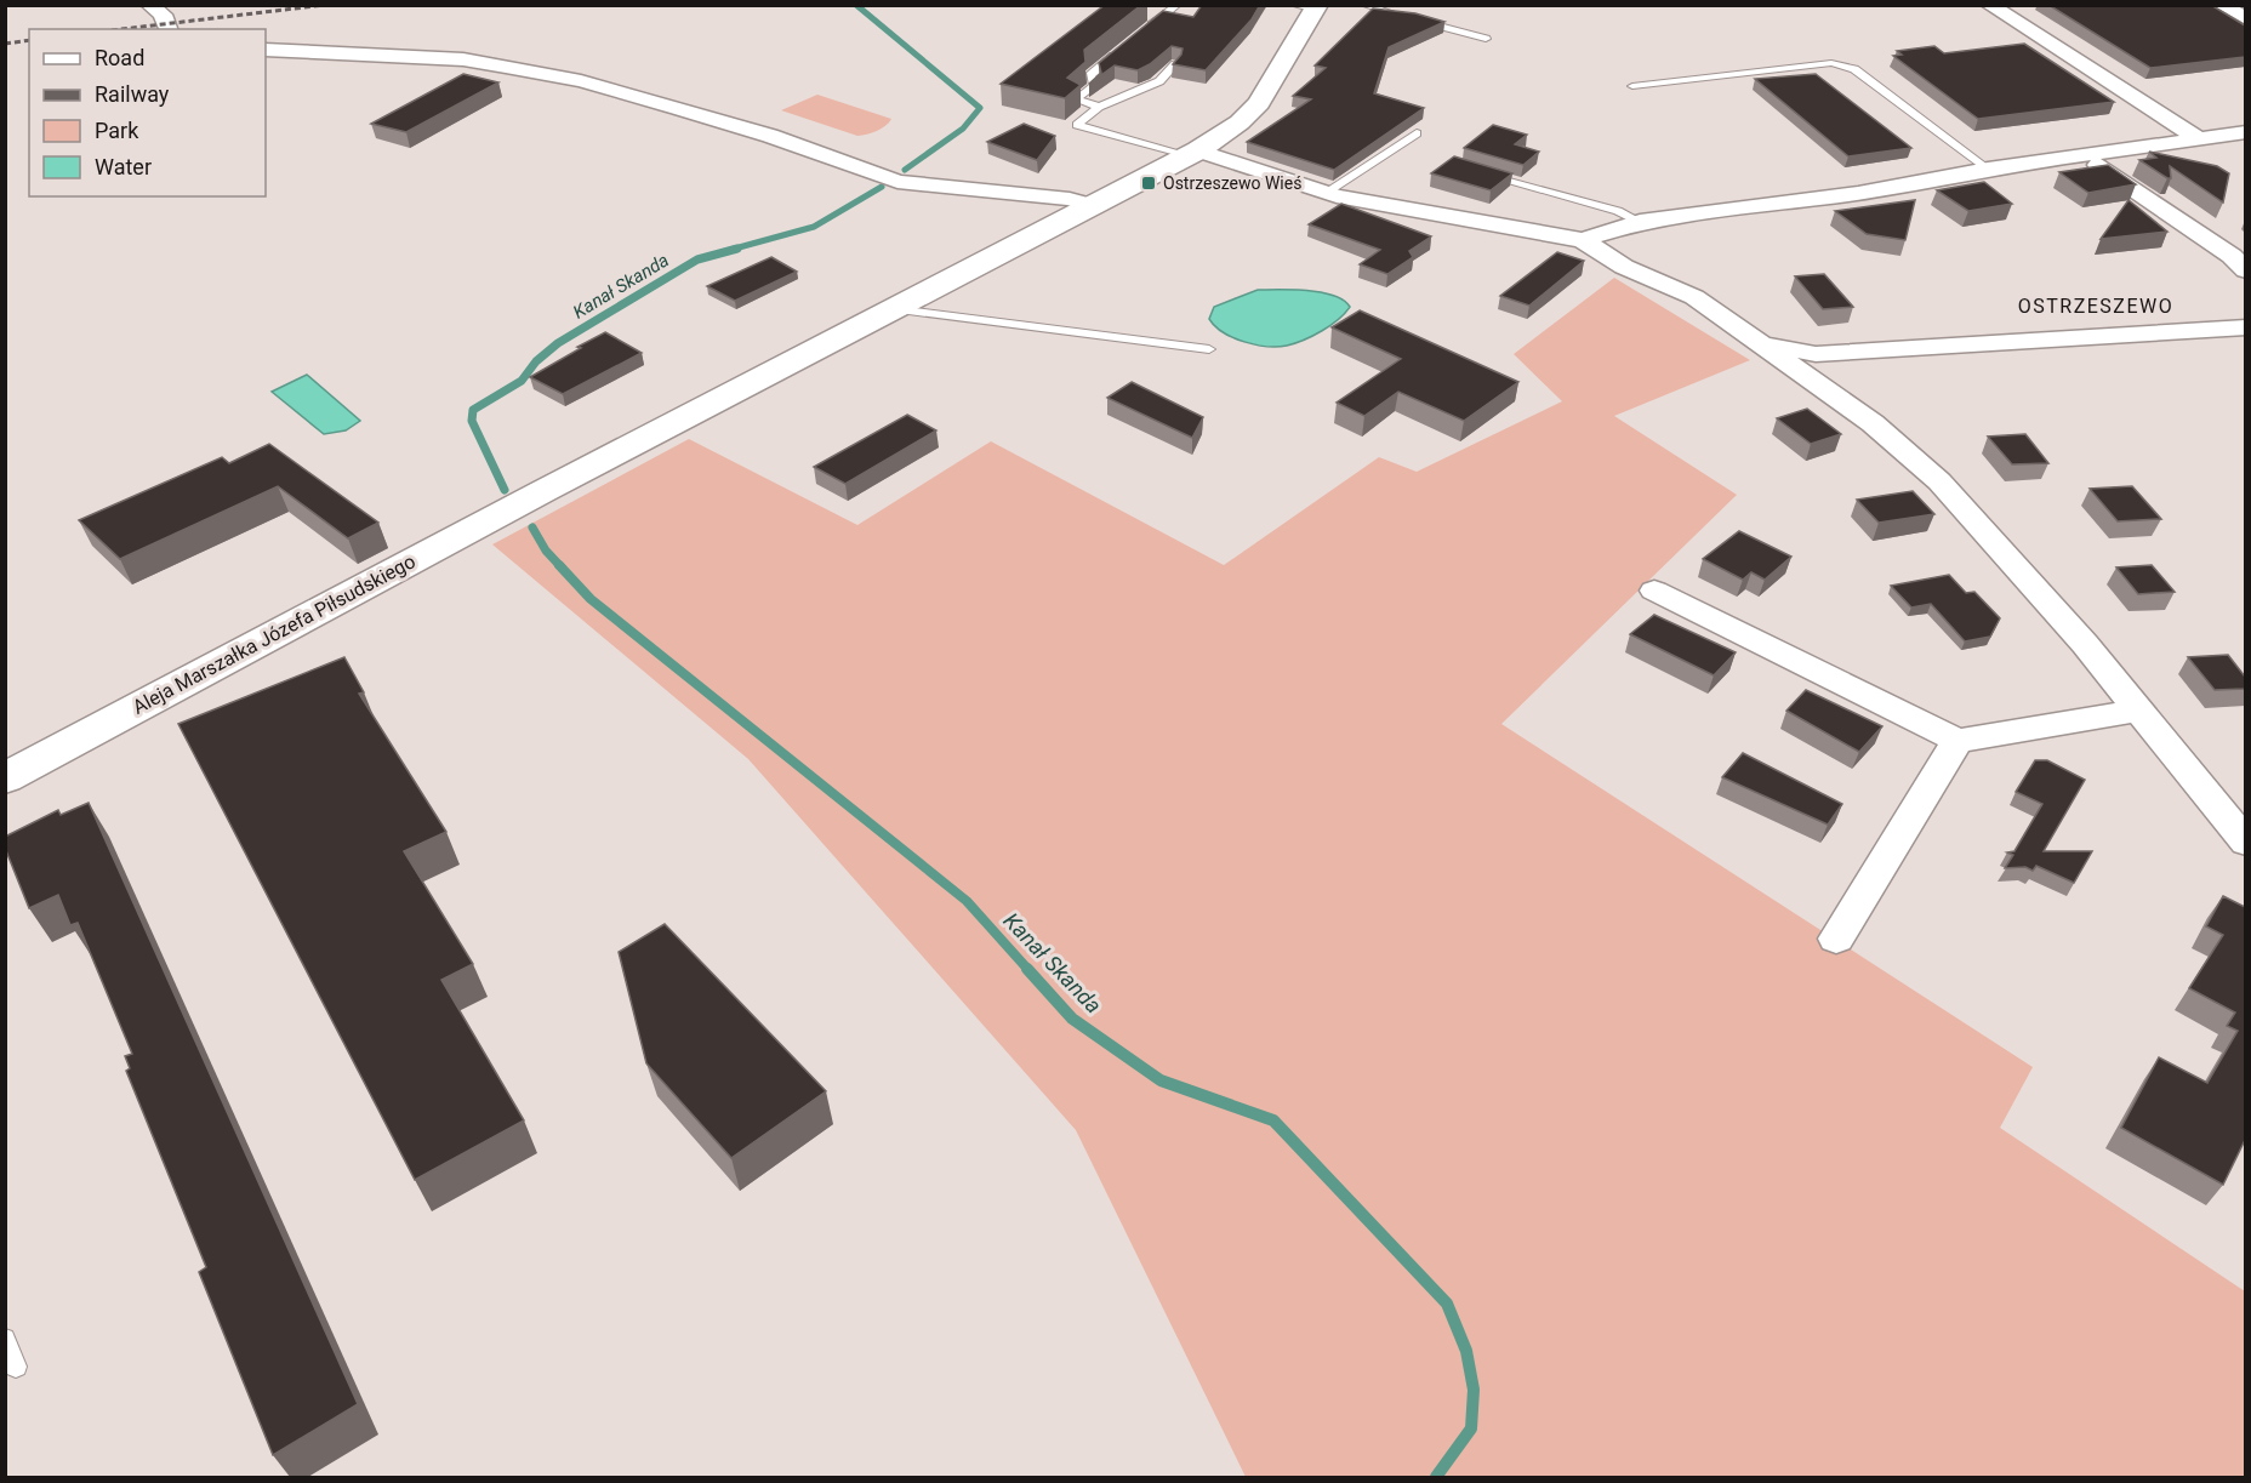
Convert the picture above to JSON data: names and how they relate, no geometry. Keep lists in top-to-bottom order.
{
  "streets": {
    "street": ["Aleja Marszałka Józefa Piłsudskiego"]
  },
  "districts": ["OSTRZESZEWO"],
  "water": ["Kanał Skanda"],
  "places": {
    "transit": ["Ostrzeszewo Wieś"]
  },
  "legend": [
    "Road",
    "Railway",
    "Park",
    "Water"
  ]
}
